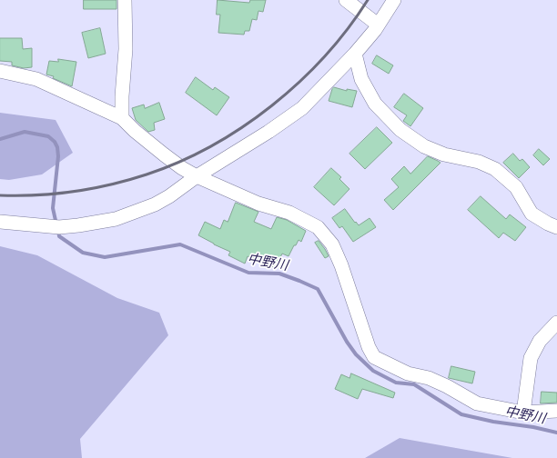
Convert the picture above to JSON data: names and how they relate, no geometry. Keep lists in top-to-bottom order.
{
  "water": ["中野川"]
}
